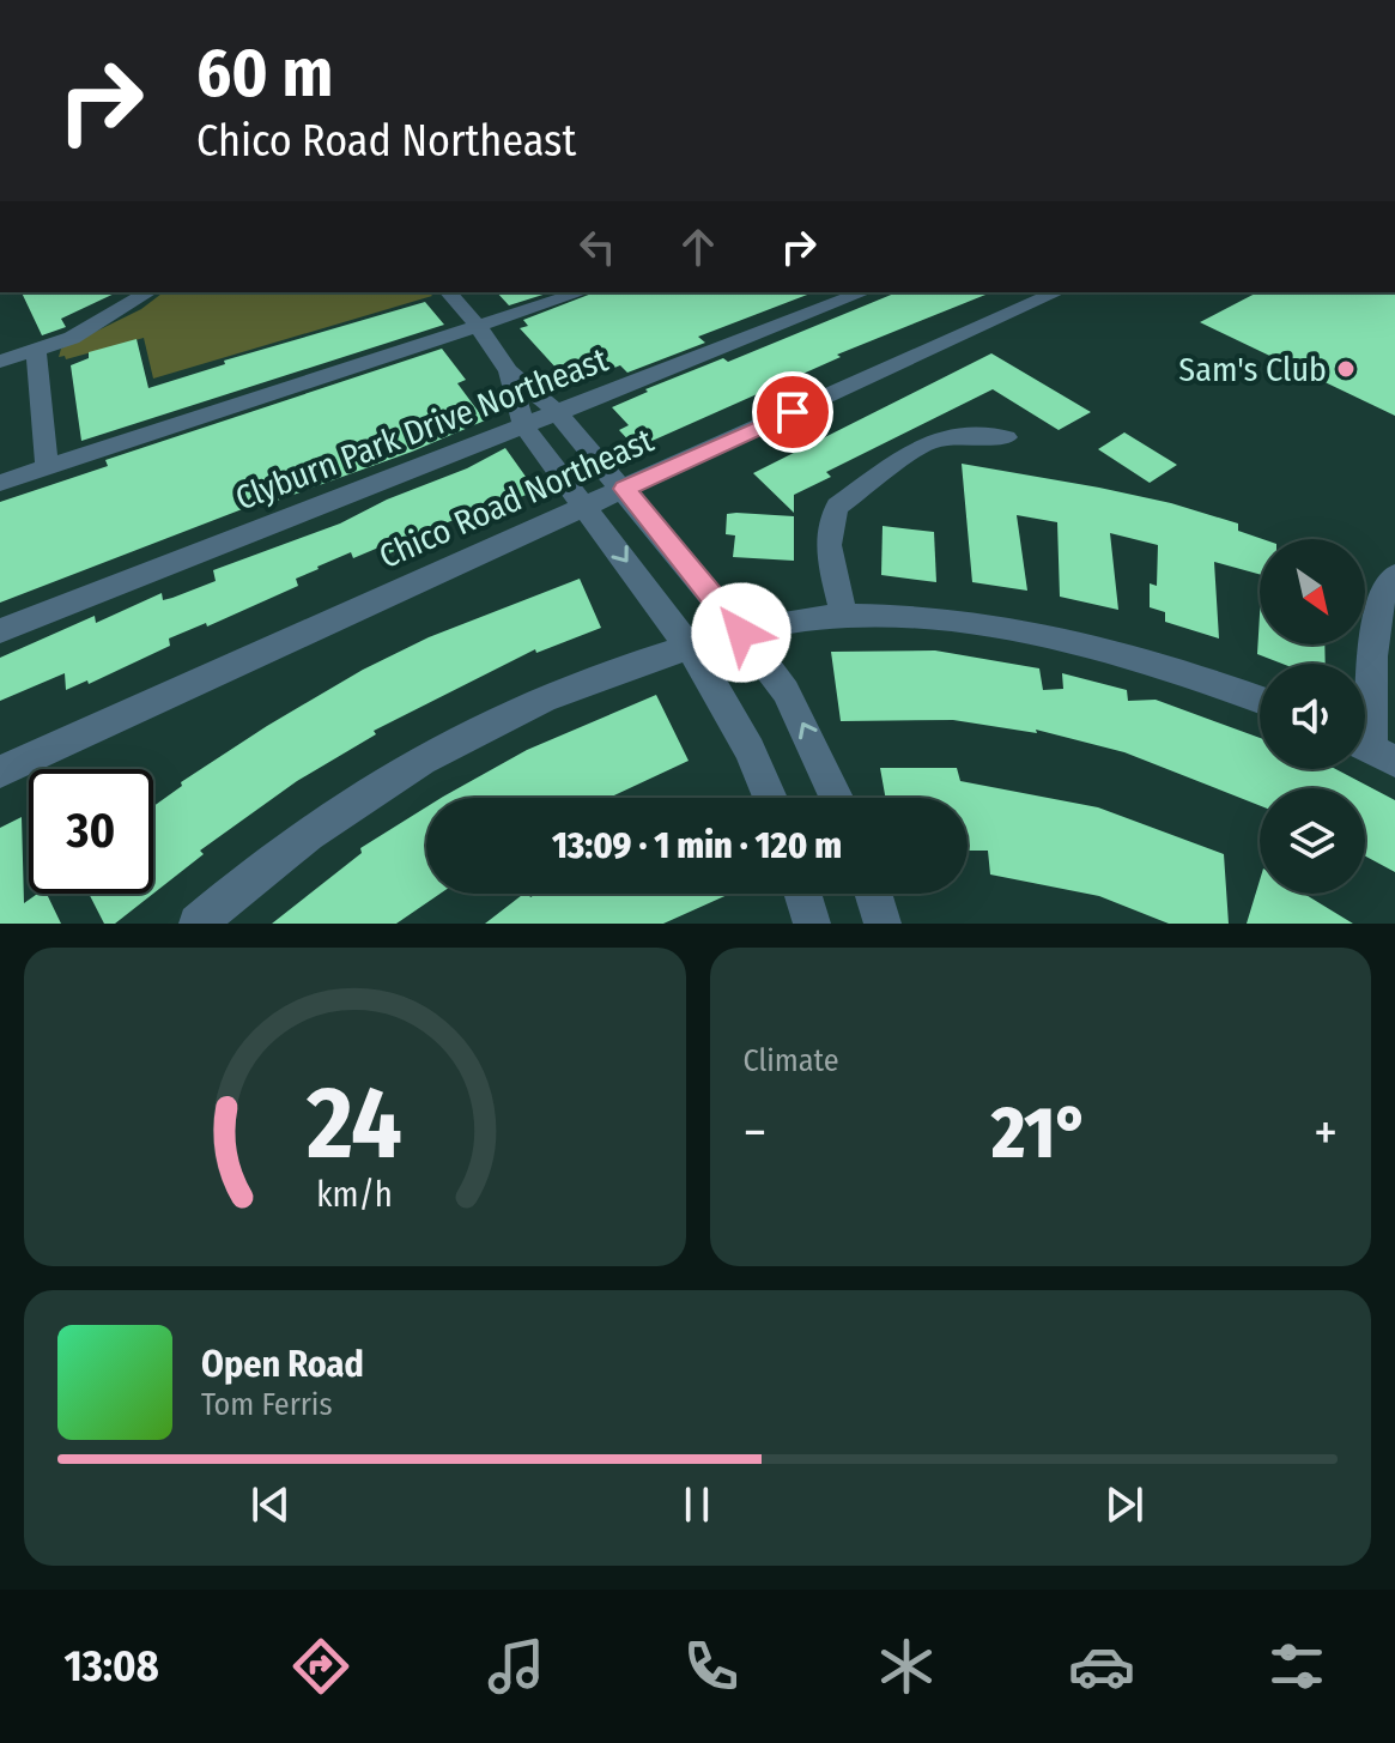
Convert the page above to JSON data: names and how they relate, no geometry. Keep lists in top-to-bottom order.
{
  "streets": {
    "street": ["Clyburn Park Drive Northeast", "Chico Road Northeast"]
  },
  "places": ["Sam's Club"],
  "north": "bottom right",
  "page": {
    "turn": ["60 m", "Chico Road Northeast"],
    "limit": "30",
    "trip": "13:09 · 1 min · 120 m",
    "tile": "Climate",
    "heat": ["−", "21°", "+"],
    "song": ["Open Road", "Tom Ferris"],
    "tabs": "13:08",
    "gauge": ["24", "km/h"]
  }
}
